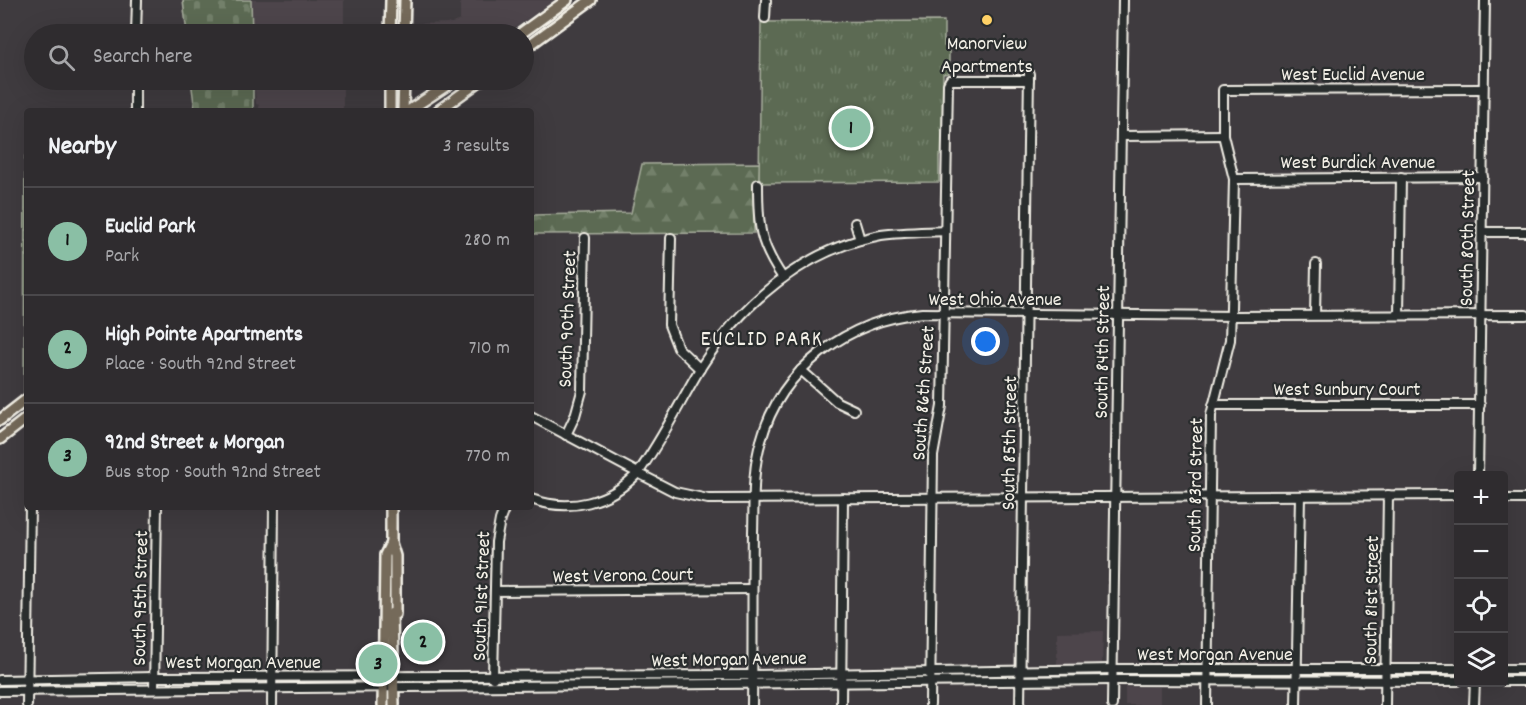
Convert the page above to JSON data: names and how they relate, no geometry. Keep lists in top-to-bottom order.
{
  "streets": {
    "street": [
      "West Euclid Avenue",
      "West Burdick Avenue",
      "South 80th Street",
      "West Ohio Avenue",
      "South 90th Street",
      "South 84th Street",
      "West Sunbury Court",
      "South 86th Street",
      "South 85th Street",
      "South 83rd Street",
      "West Verona Court",
      "South 91st Street",
      "South 95th Street",
      "South 81st Street",
      "West Morgan Avenue"
    ]
  },
  "crossings": [
    ["West Euclid Avenue", "South 80th Street"],
    ["West Euclid Avenue", "South 83rd Street"],
    ["West Burdick Avenue", "South 80th Street"],
    ["West Burdick Avenue", "South 83rd Street"],
    ["South 80th Street", "West Ohio Avenue"],
    ["South 80th Street", "West Sunbury Court"],
    ["West Ohio Avenue", "South 84th Street"],
    ["West Ohio Avenue", "South 86th Street"],
    ["West Ohio Avenue", "South 85th Street"],
    ["West Ohio Avenue", "South 83rd Street"],
    ["West Ohio Avenue", "West Verona Court"],
    ["West Ohio Avenue", "West Morgan Avenue"],
    ["South 84th Street", "West Morgan Avenue"],
    ["West Sunbury Court", "South 83rd Street"],
    ["South 86th Street", "South 85th Street"],
    ["South 86th Street", "West Morgan Avenue"],
    ["South 85th Street", "West Morgan Avenue"],
    ["South 83rd Street", "West Morgan Avenue"],
    ["West Verona Court", "South 91st Street"],
    ["South 91st Street", "West Morgan Avenue"],
    ["South 95th Street", "West Morgan Avenue"],
    ["South 81st Street", "West Morgan Avenue"]
  ],
  "districts": ["EUCLID PARK"],
  "places": ["Manorview Apartments"],
  "page": {
    "search": "Search here",
    "pins": ["1", "2", "3"],
    "heading": ["Nearby", "3 results"],
    "list": [
      {
        "mark": "1",
        "name": "Euclid Park",
        "note": "Park",
        "value": "280 m"
      },
      {
        "mark": "2",
        "name": "High Pointe Apartments",
        "note": "Place · South 92nd Street",
        "value": "710 m"
      },
      {
        "mark": "3",
        "name": "92nd Street & Morgan",
        "note": "Bus stop · South 92nd Street",
        "value": "770 m"
      }
    ],
    "map_buttons": ["+", "−"]
  }
}
